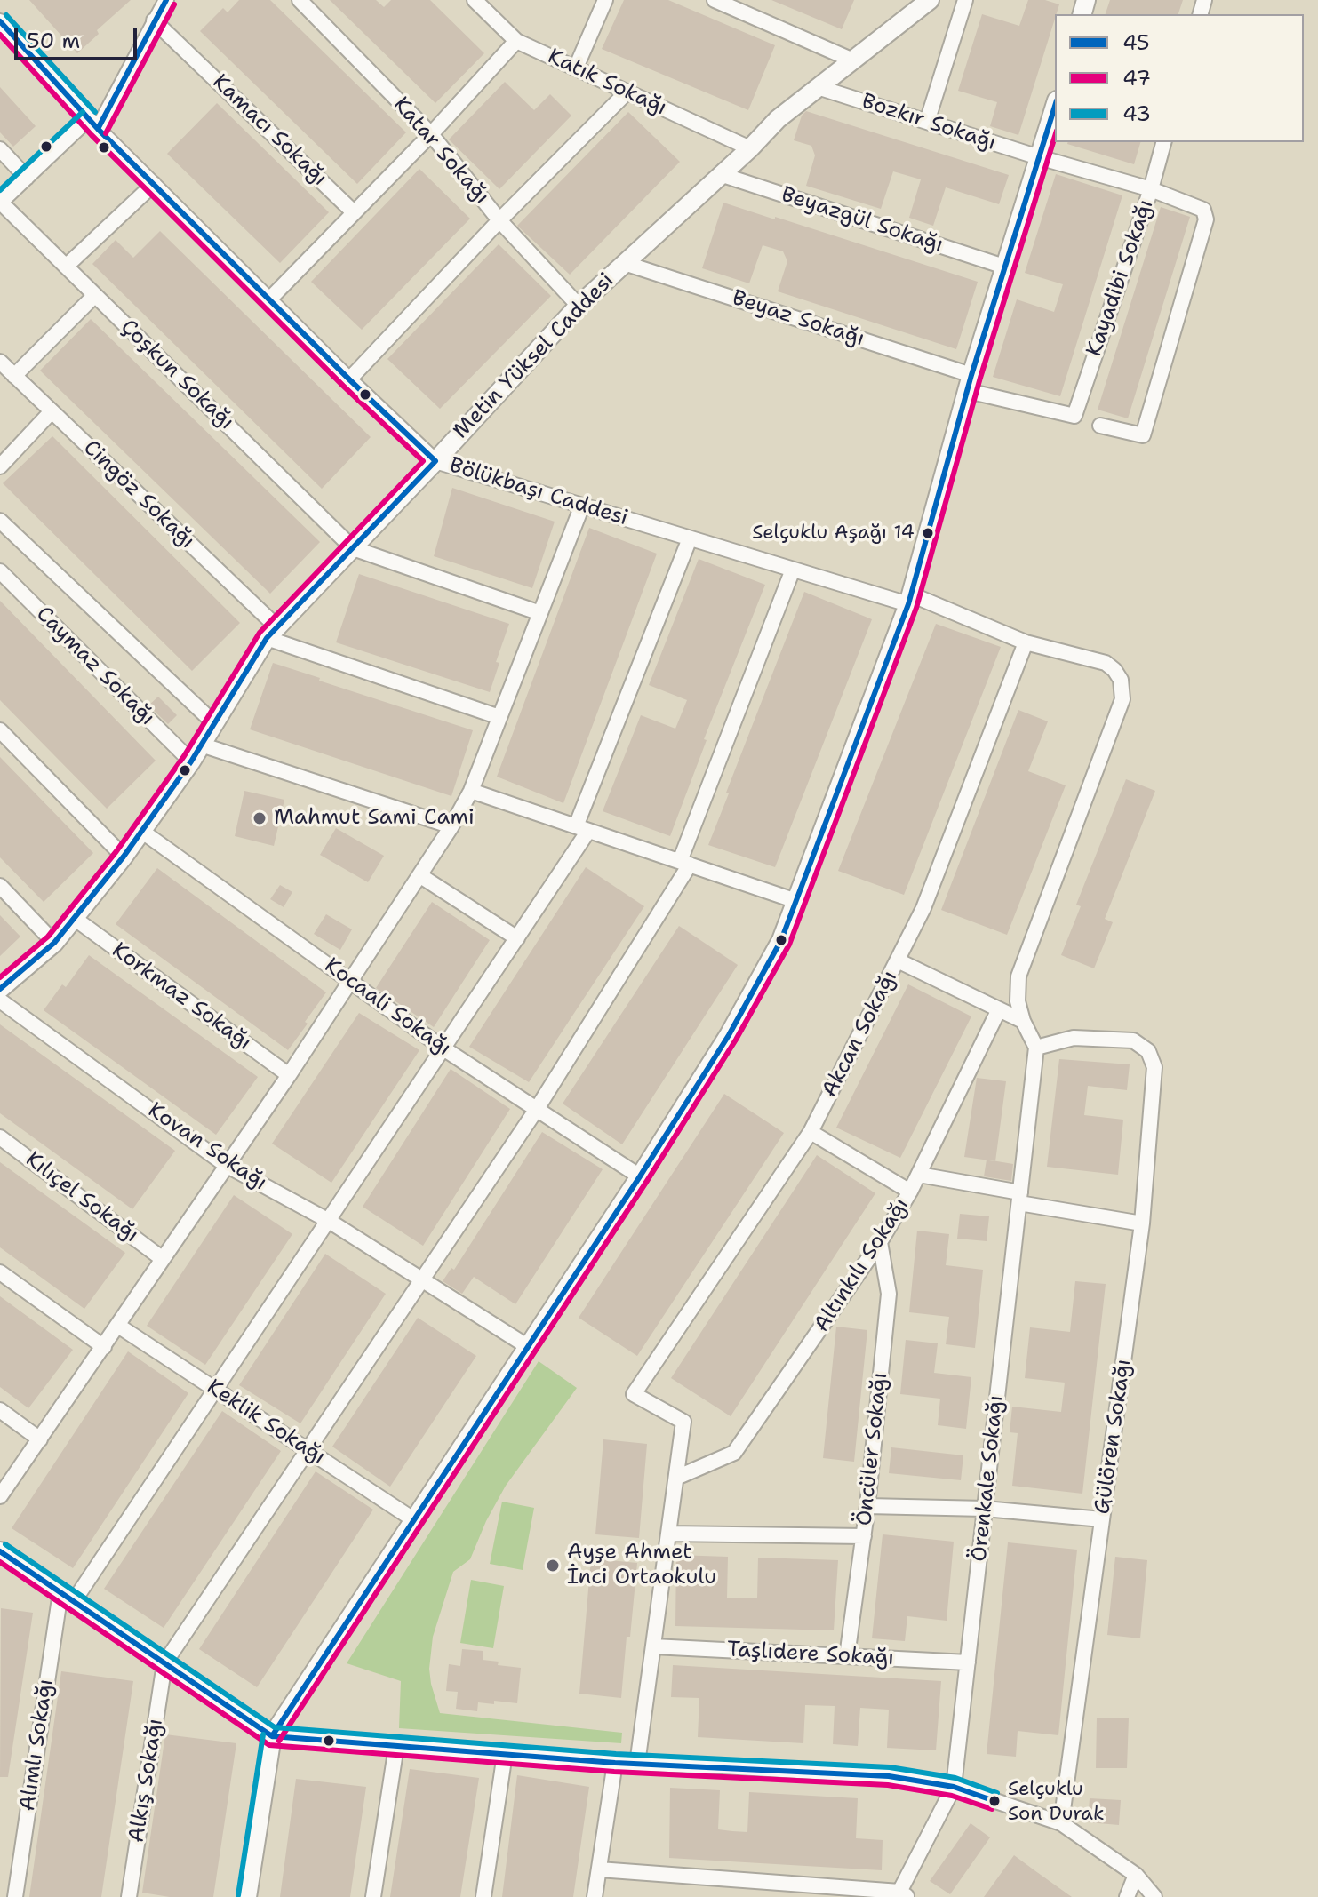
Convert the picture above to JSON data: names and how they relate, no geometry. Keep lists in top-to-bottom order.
{
  "streets": {
    "street": [
      "Katık Sokağı",
      "Bozkır Sokağı",
      "Kamacı Sokağı",
      "Katar Sokağı",
      "Beyazgül Sokağı",
      "Kayadibi Sokağı",
      "Beyaz Sokağı",
      "Metin Yüksel Caddesi",
      "Çoşkun Sokağı",
      "Bölükbaşı Caddesi",
      "Cingöz Sokağı",
      "Caymaz Sokağı",
      "Korkmaz Sokağı",
      "Kocaali Sokağı",
      "Akcan Sokağı",
      "Kovan Sokağı",
      "Kılıçel Sokağı",
      "Altınkılı Sokağı",
      "Keklik Sokağı",
      "Gülören Sokağı",
      "Öncüler Sokağı",
      "Örenkale Sokağı",
      "Taşlıdere Sokağı",
      "Alımlı Sokağı",
      "Alkış Sokağı"
    ]
  },
  "crossings": [
    ["Katık Sokağı", "Metin Yüksel Caddesi"],
    ["Bozkır Sokağı", "Kayadibi Sokağı"],
    ["Bozkır Sokağı", "Metin Yüksel Caddesi"],
    ["Katar Sokağı", "Metin Yüksel Caddesi"],
    ["Beyazgül Sokağı", "Metin Yüksel Caddesi"],
    ["Kayadibi Sokağı", "Beyaz Sokağı"],
    ["Beyaz Sokağı", "Metin Yüksel Caddesi"],
    ["Metin Yüksel Caddesi", "Çoşkun Sokağı"],
    ["Metin Yüksel Caddesi", "Bölükbaşı Caddesi"],
    ["Metin Yüksel Caddesi", "Cingöz Sokağı"],
    ["Metin Yüksel Caddesi", "Caymaz Sokağı"],
    ["Metin Yüksel Caddesi", "Korkmaz Sokağı"],
    ["Metin Yüksel Caddesi", "Kocaali Sokağı"],
    ["Bölükbaşı Caddesi", "Akcan Sokağı"],
    ["Akcan Sokağı", "Altınkılı Sokağı"],
    ["Altınkılı Sokağı", "Öncüler Sokağı"],
    ["Gülören Sokağı", "Örenkale Sokağı"],
    ["Öncüler Sokağı", "Taşlıdere Sokağı"],
    ["Örenkale Sokağı", "Taşlıdere Sokağı"]
  ],
  "places": [
    "Selçuklu Aşağı 14",
    "Mahmut Sami Cami",
    "Ayşe Ahmet İnci Ortaokulu",
    "Selçuklu Son Durak"
  ],
  "lines": ["transit line 45", "transit line 47", "transit line 43"],
  "legend": ["45", "47", "43"],
  "scale_bar": "50 m"
}
